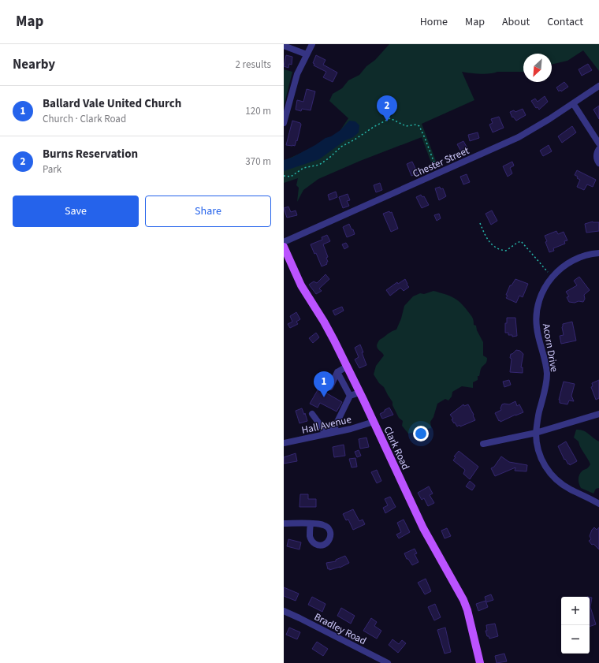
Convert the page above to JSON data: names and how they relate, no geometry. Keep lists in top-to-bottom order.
{
  "streets": {
    "main road": ["Clark Road"],
    "street": [
      "Chester Street",
      "Acorn Drive",
      "Hall Avenue",
      "Bradley Road"
    ]
  },
  "crossings": [
    ["Hall Avenue", "Clark Road"]
  ],
  "north": "bottom left",
  "page": {
    "header": "Map",
    "nav": [
      "Home",
      "Map",
      "About",
      "Contact"
    ],
    "heading": ["Nearby", "2 results"],
    "list": [
      {
        "mark": "1",
        "name": "Ballard Vale United Church",
        "note": "Church · Clark Road",
        "value": "120 m"
      },
      {
        "mark": "2",
        "name": "Burns Reservation",
        "note": "Park",
        "value": "370 m"
      }
    ],
    "pins": ["2", "1"],
    "buttons": ["Save", "Share"],
    "map_buttons": ["+", "−"]
  }
}
